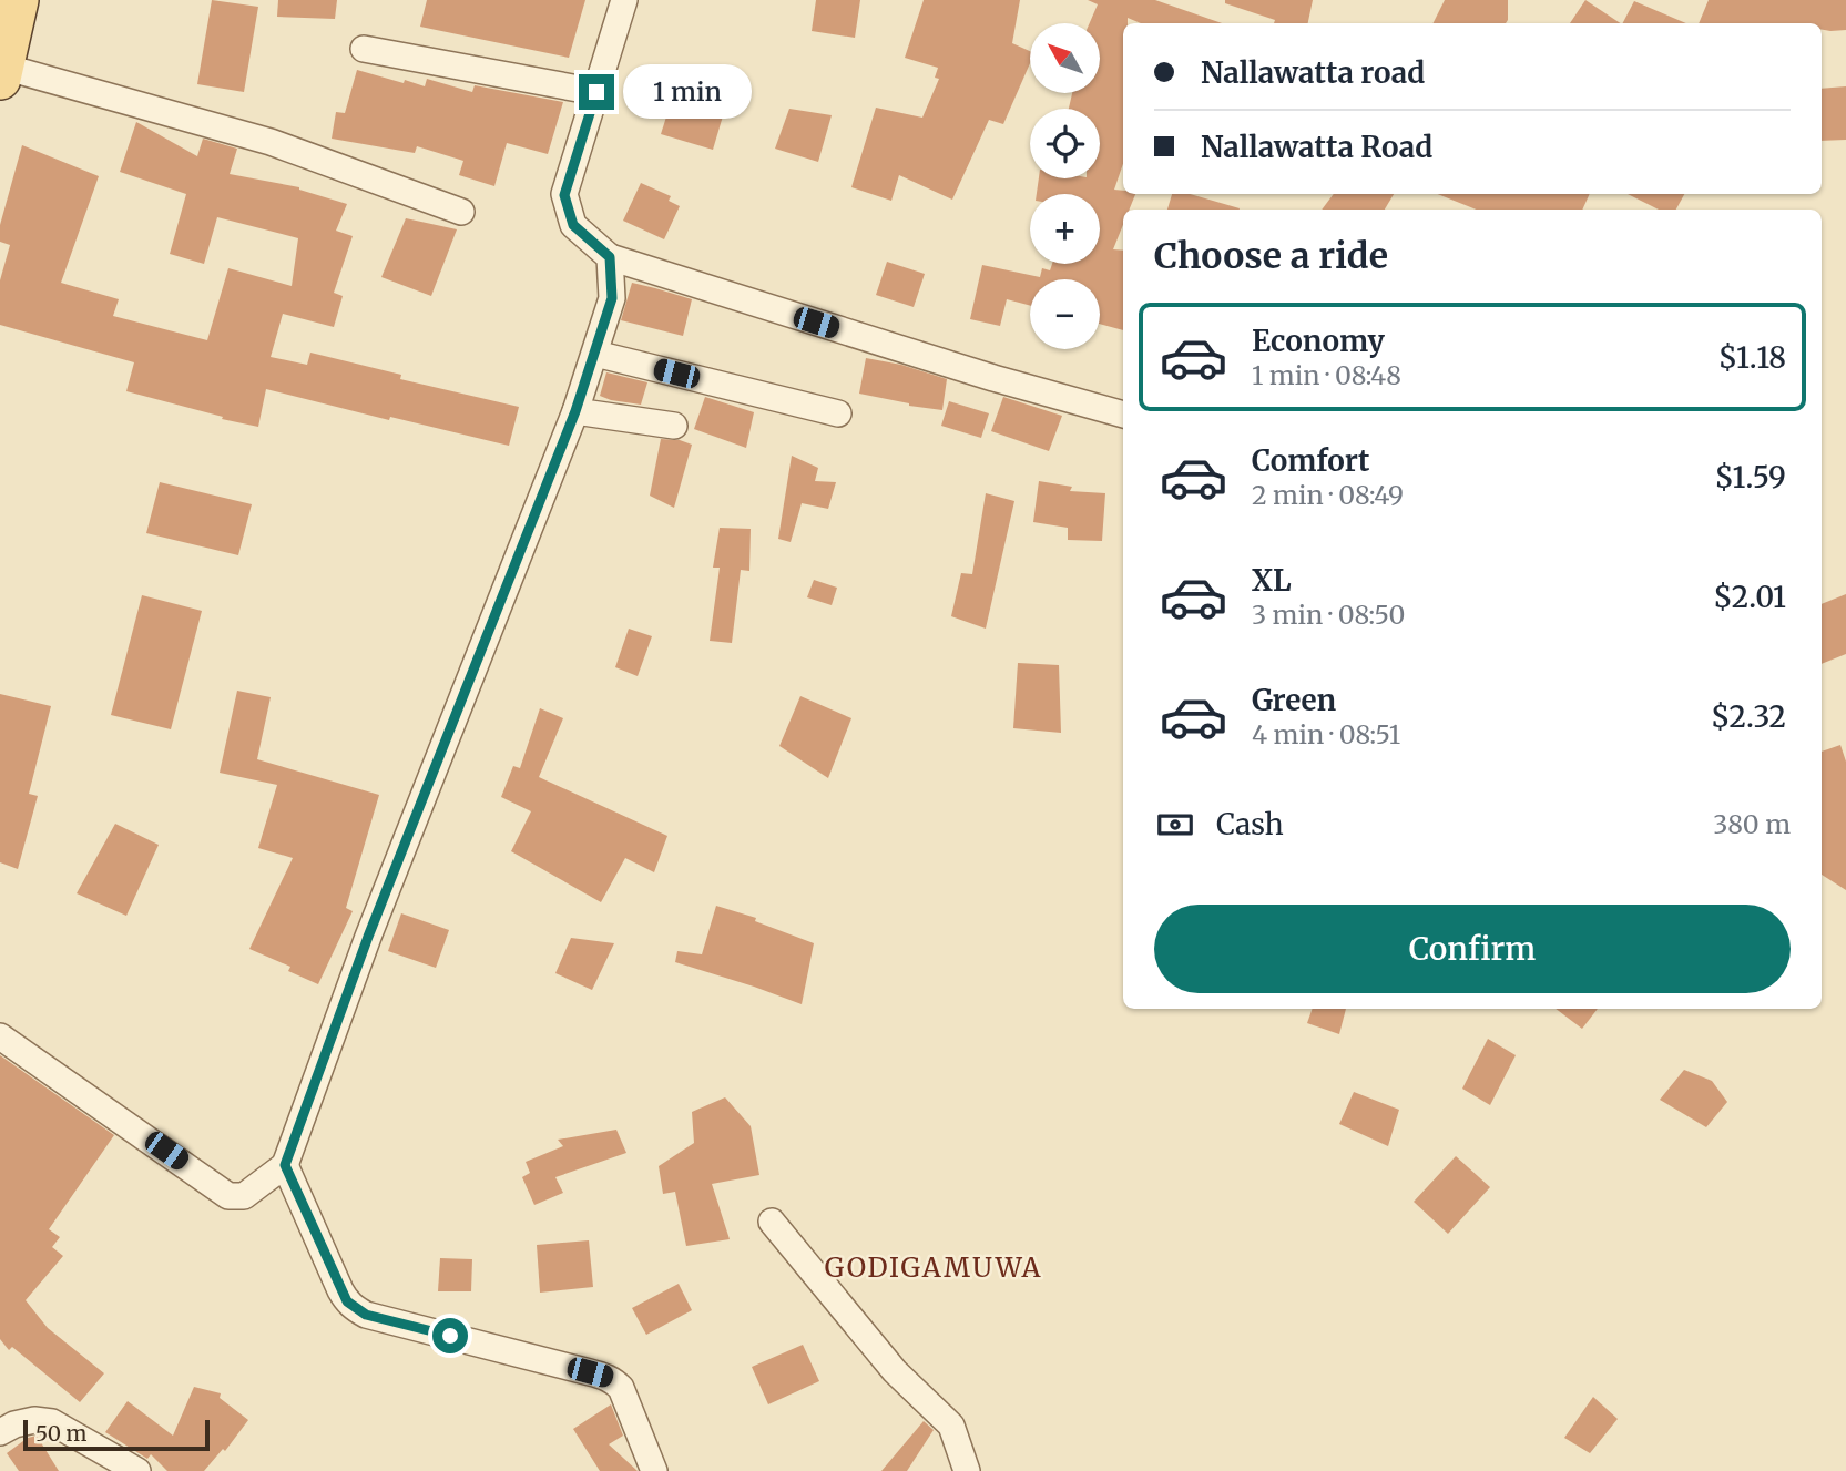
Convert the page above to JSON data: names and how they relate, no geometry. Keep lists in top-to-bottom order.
{
  "districts": ["GODIGAMUWA"],
  "scale_bar": "50 m",
  "north": "top left",
  "page": {
    "map_buttons": ["+", "−"],
    "banner": ["Nallawatta road", "Nallawatta Road"],
    "bubble": "1 min",
    "heading": "Choose a ride",
    "list": [
      {
        "name": "Economy",
        "note": "1 min · 08:48",
        "value": "$1.18"
      },
      {
        "name": "Comfort",
        "note": "2 min · 08:49",
        "value": "$1.59"
      },
      {
        "name": "XL",
        "note": "3 min · 08:50",
        "value": "$2.01"
      },
      {
        "name": "Green",
        "note": "4 min · 08:51",
        "value": "$2.32"
      }
    ],
    "pay": ["Cash", "380 m"],
    "buttons": "Confirm",
    "scale": "50 m"
  }
}
